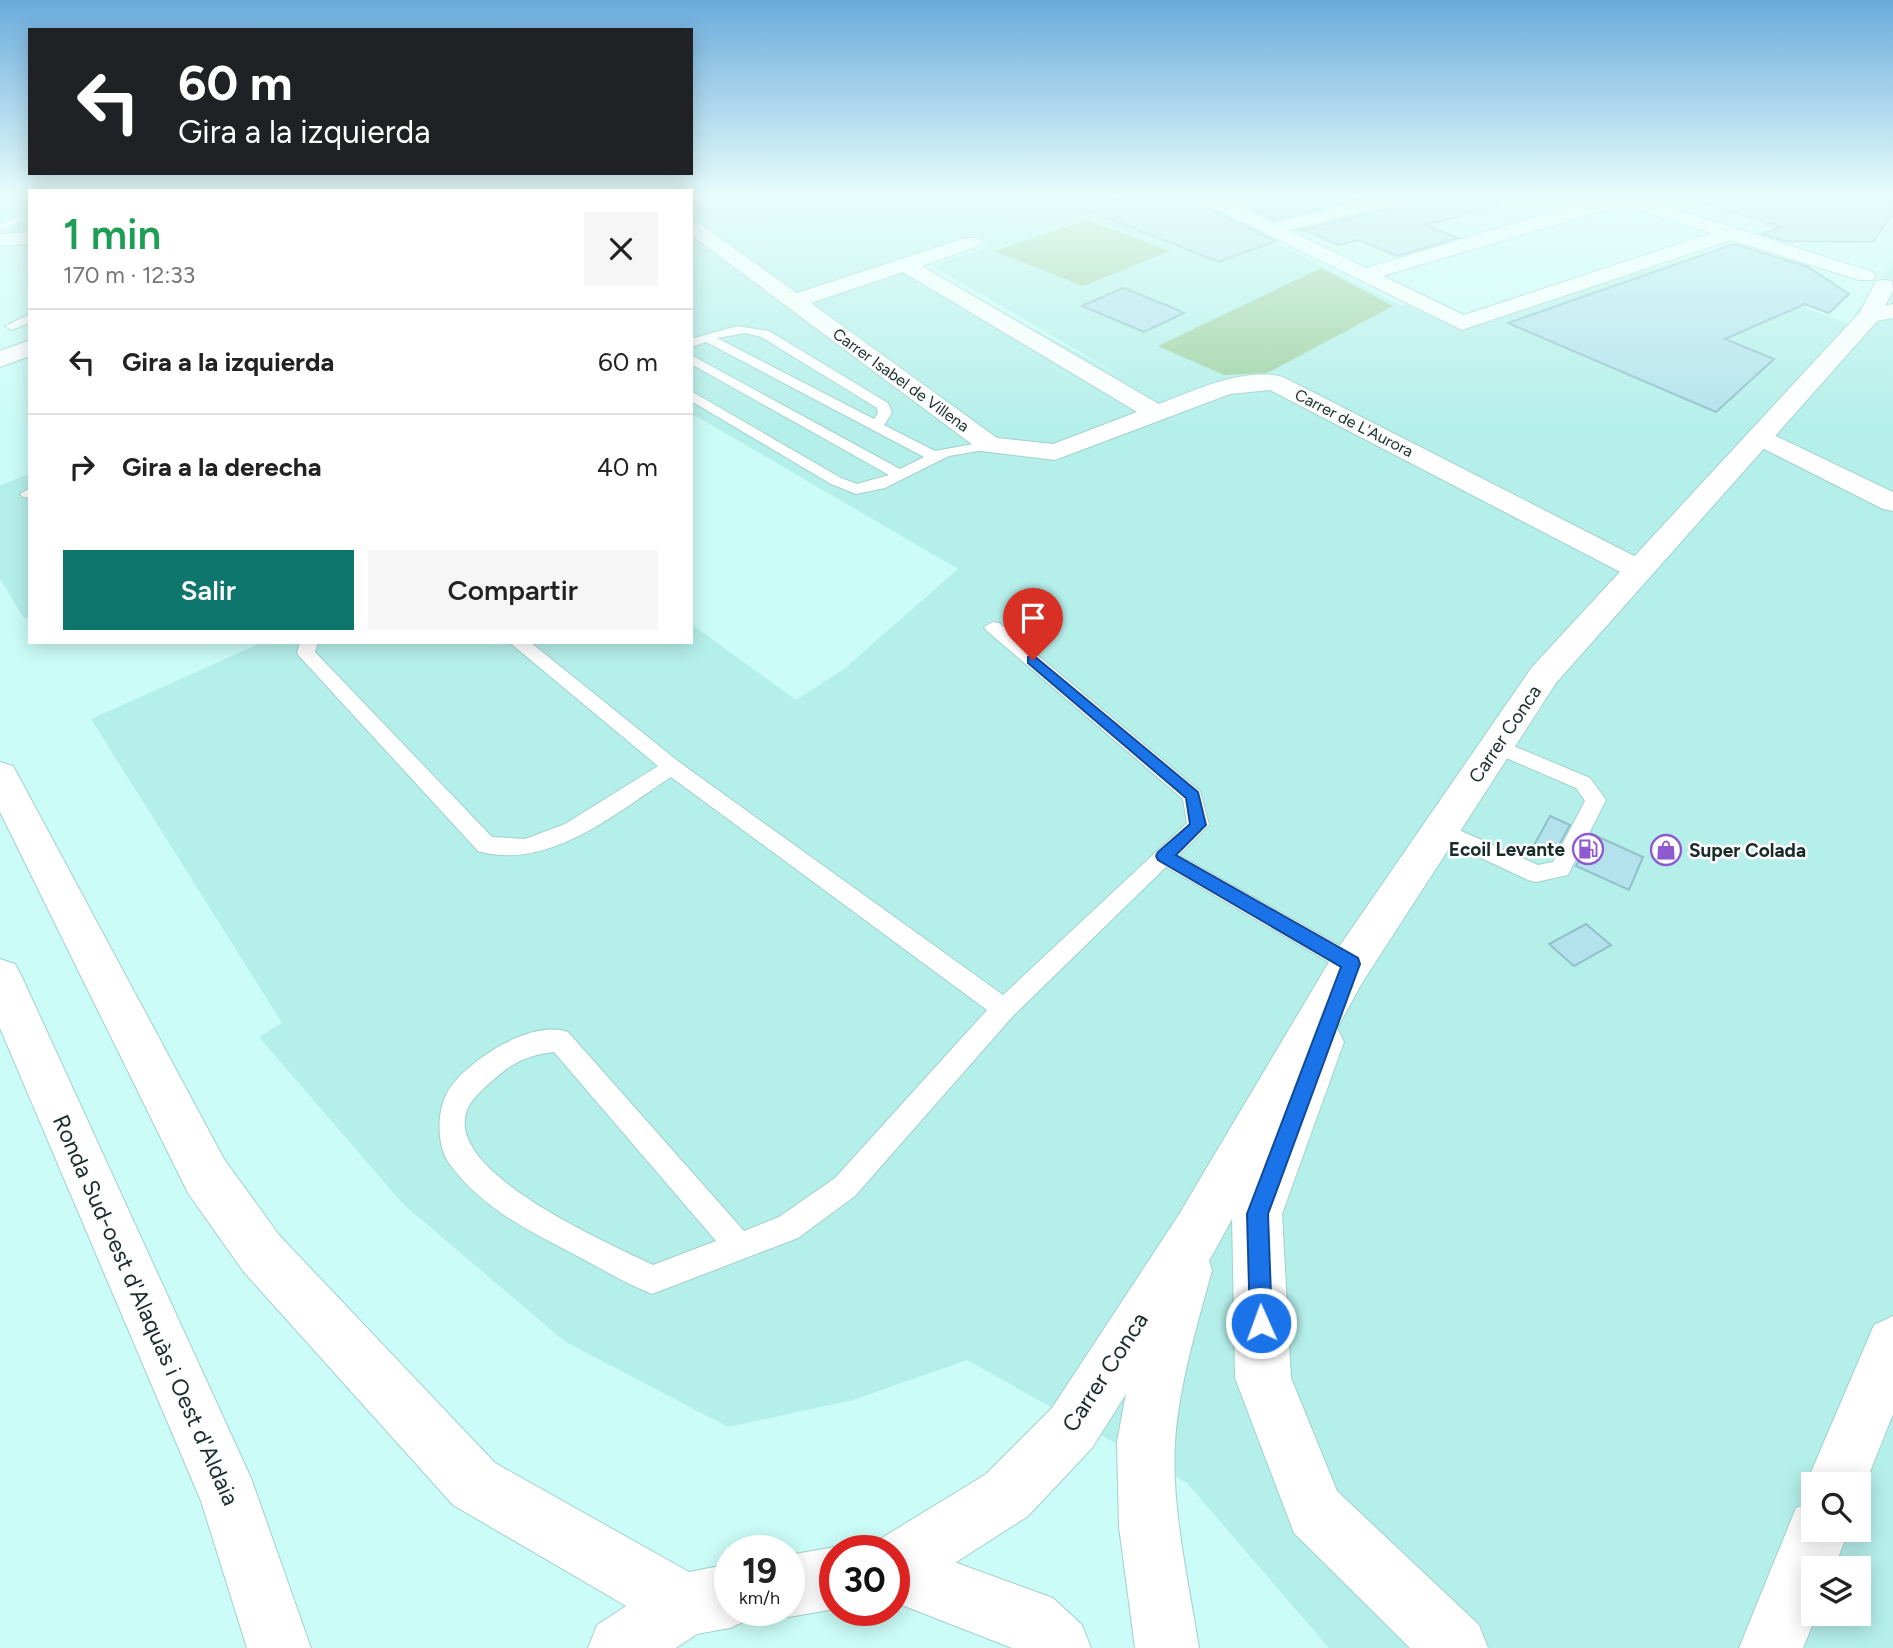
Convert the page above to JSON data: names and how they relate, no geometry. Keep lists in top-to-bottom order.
{
  "streets": {
    "street": [
      "Carrer Isabel de Villena",
      "Carrer de L'Aurora",
      "Carrer Conca",
      "Ronda Sud-oest d'Alaquàs i Oest d'Aldaia"
    ]
  },
  "crossings": [
    ["Carrer Isabel de Villena", "Carrer de L'Aurora"],
    ["Carrer de L'Aurora", "Carrer Conca"]
  ],
  "places": {
    "fuel station": ["Ecoil Levante"],
    "shop": ["Super Colada"]
  },
  "page": {
    "turn": ["60 m", "Gira a la izquierda"],
    "heading": ["1 min", "170 m · 12:33"],
    "list": [
      {
        "name": "Gira a la izquierda",
        "value": "60 m"
      },
      {
        "name": "Gira a la derecha",
        "value": "40 m"
      }
    ],
    "buttons": ["Salir", "Compartir"],
    "speed": "19 km/h",
    "limit": "30"
  }
}
